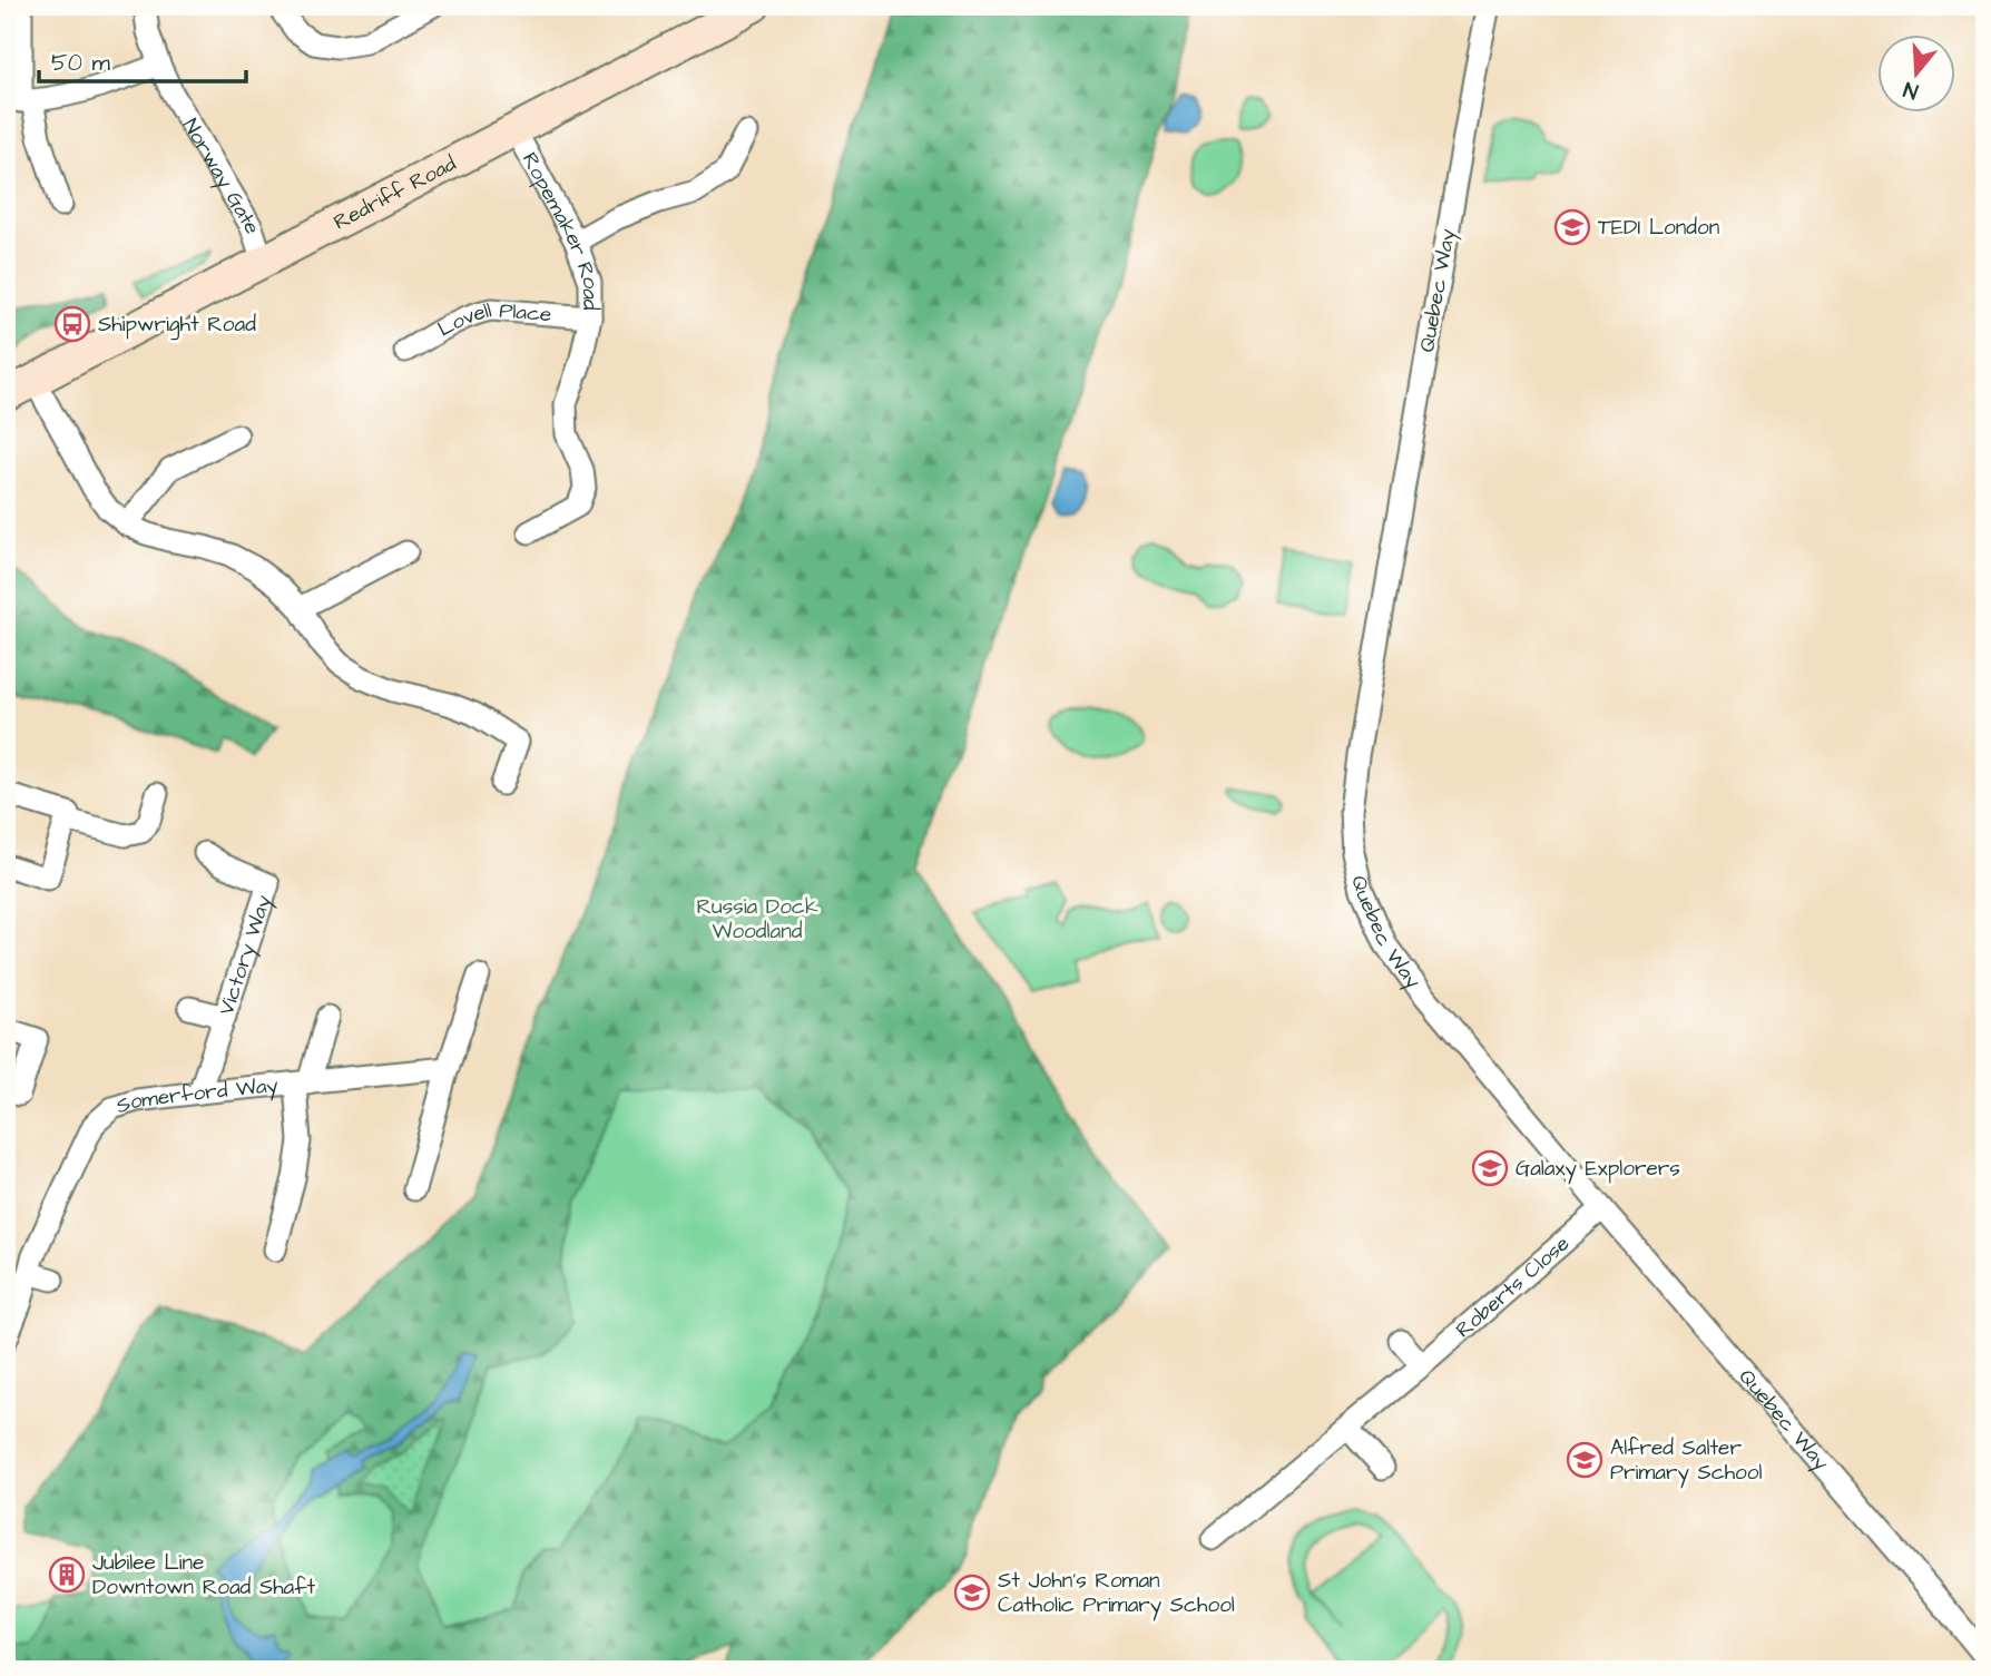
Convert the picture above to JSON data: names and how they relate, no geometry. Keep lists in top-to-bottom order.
{
  "streets": {
    "main road": ["Redriff Road"],
    "street": [
      "Norway Gate",
      "Ropemaker Road",
      "Quebec Way",
      "Lovell Place",
      "Victory Way",
      "Somerford Way",
      "Roberts Close"
    ]
  },
  "crossings": [
    ["Norway Gate", "Redriff Road"],
    ["Redriff Road", "Ropemaker Road"],
    ["Ropemaker Road", "Lovell Place"],
    ["Quebec Way", "Roberts Close"],
    ["Victory Way", "Somerford Way"]
  ],
  "parks": ["Russia Dock Woodland"],
  "places": {
    "school or university": [
      "TEDI London",
      "Galaxy Explorers",
      "Alfred Salter Primary School",
      "St John's Roman Catholic Primary School"
    ],
    "bus stop": ["Shipwright Road"],
    "building": ["Jubilee Line Downtown Road Shaft"]
  },
  "scale_bar": "50 m",
  "north": "bottom"
}
